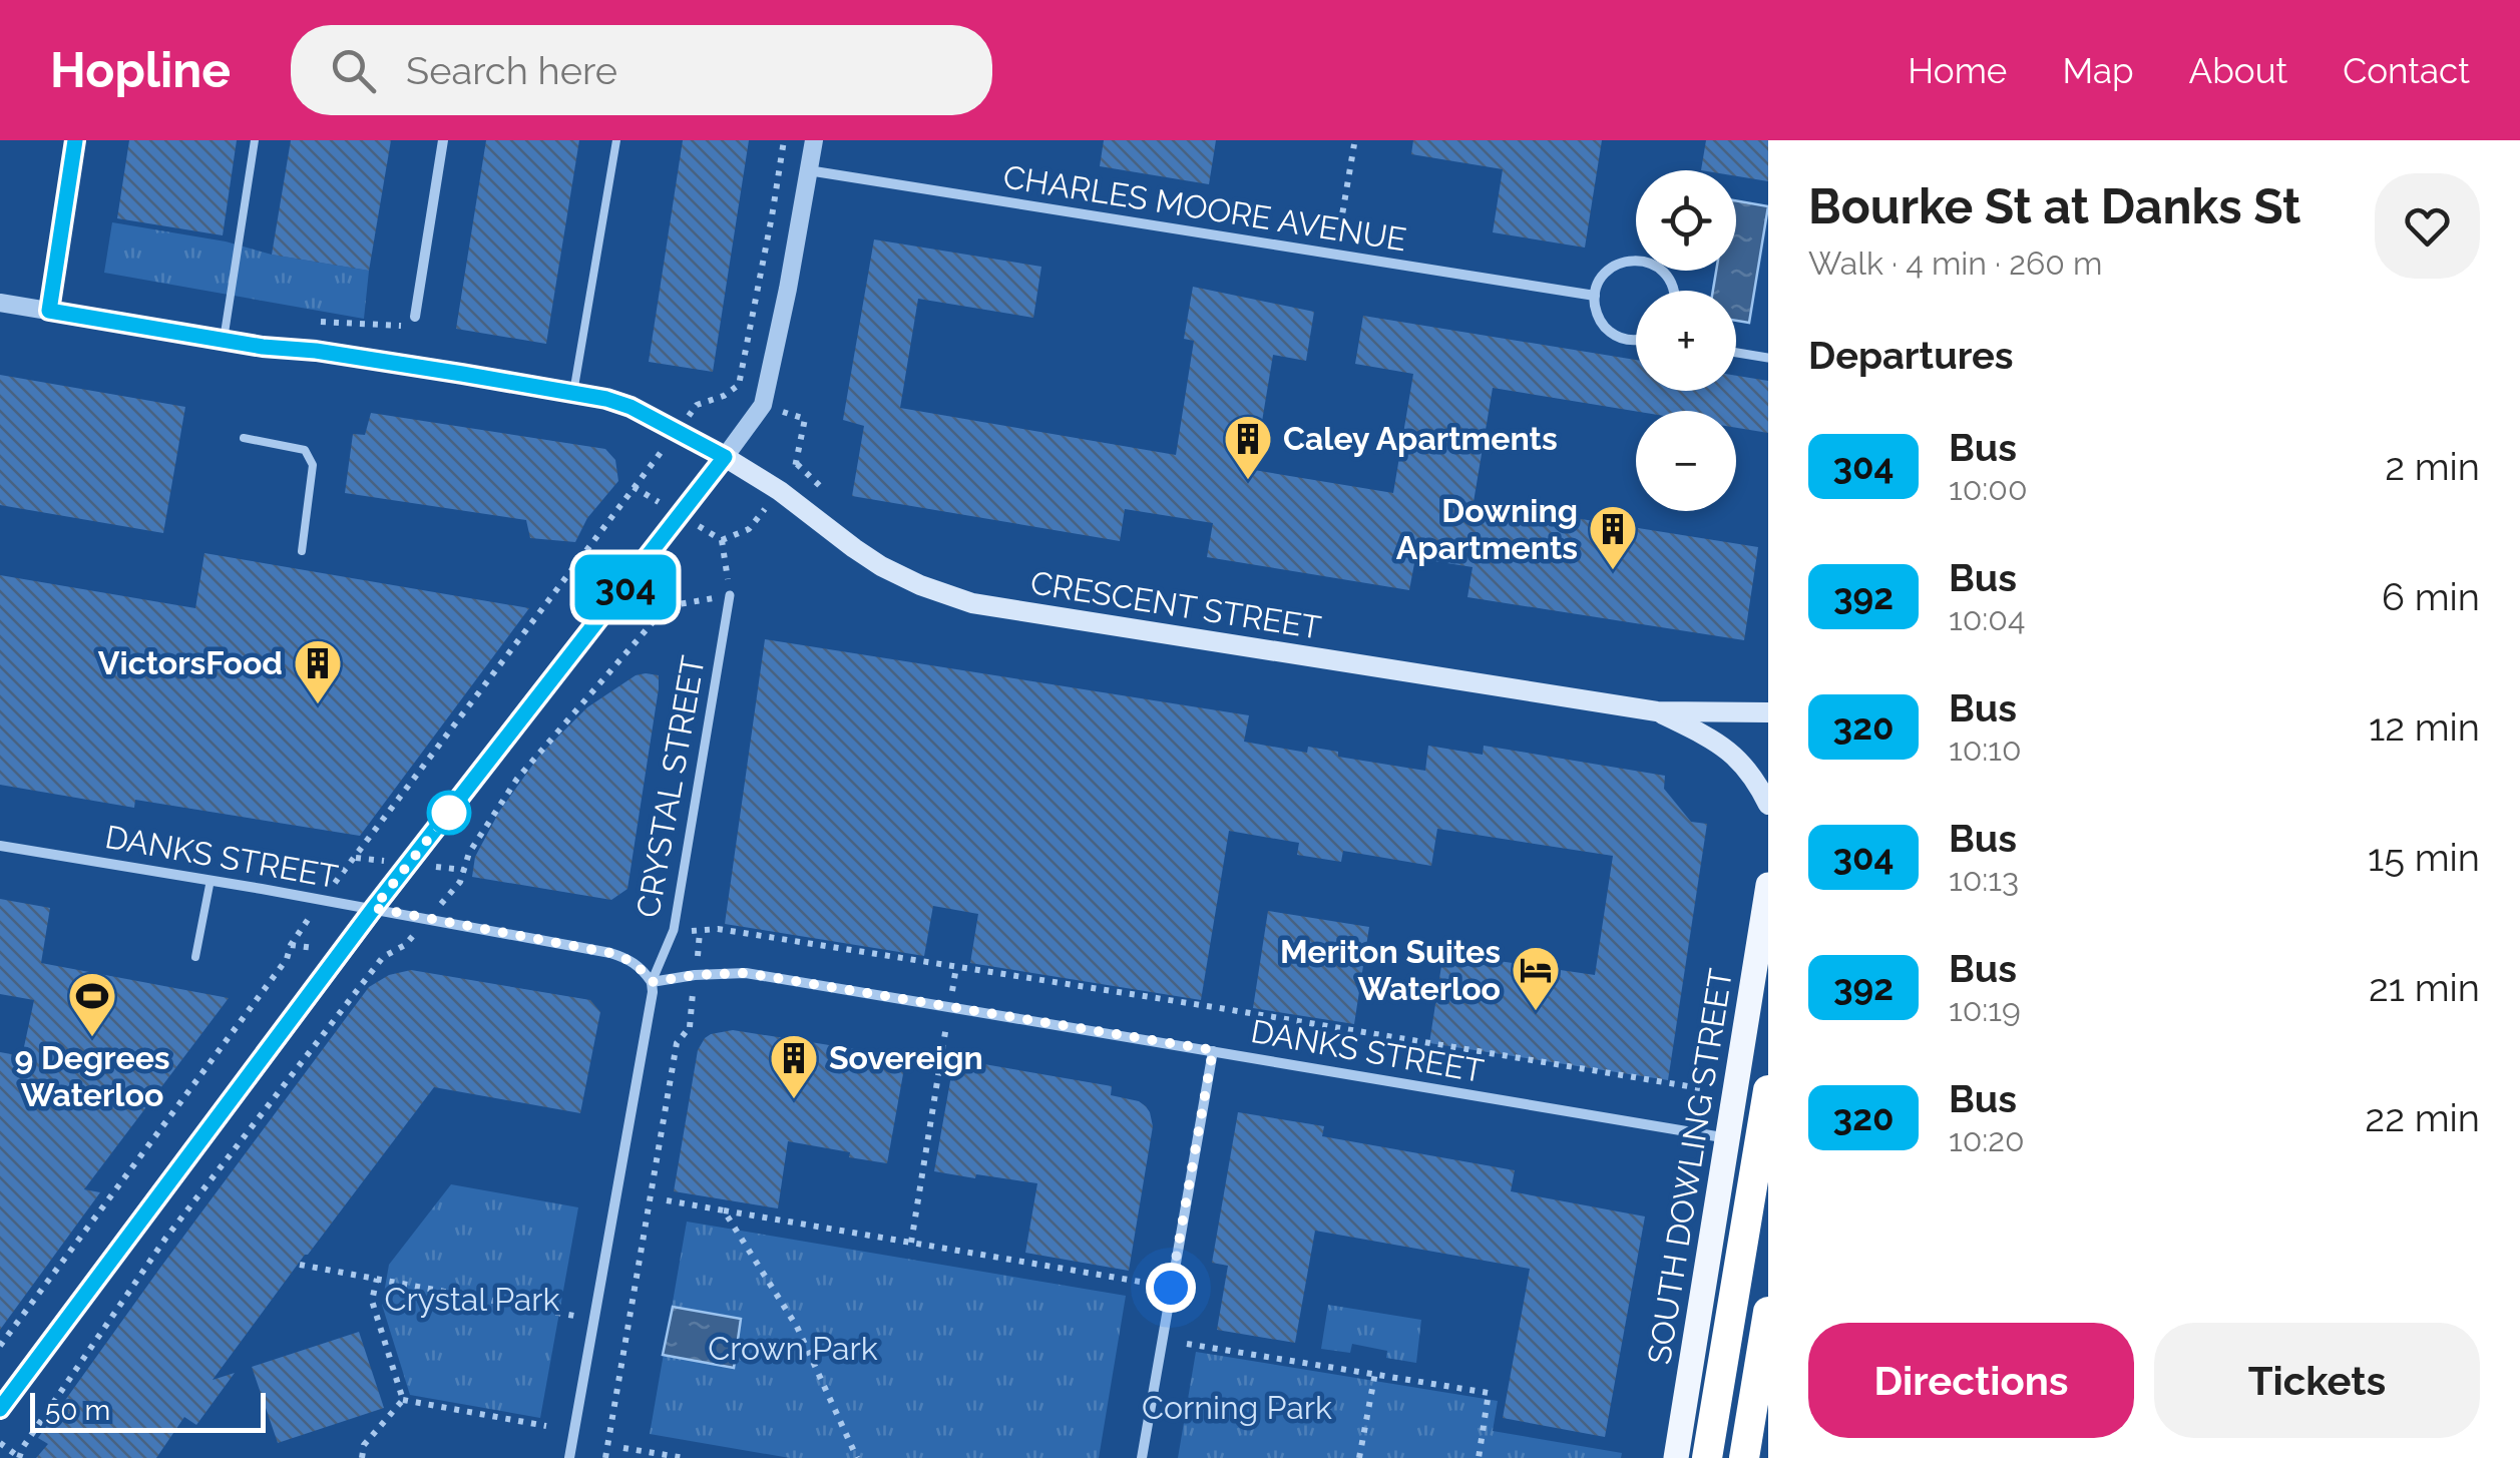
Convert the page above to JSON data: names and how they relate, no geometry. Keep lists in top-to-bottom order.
{
  "streets": {
    "main road": ["CRESCENT STREET", "SOUTH DOWLING STREET"],
    "street": ["CHARLES MOORE AVENUE", "CRYSTAL STREET", "DANKS STREET"]
  },
  "crossings": [
    ["CRYSTAL STREET", "DANKS STREET"],
    ["DANKS STREET", "SOUTH DOWLING STREET"]
  ],
  "parks": ["Crystal Park", "Crown Park", "Corning Park"],
  "places": {
    "building": [
      "Caley Apartments",
      "Downing Apartments",
      "VictorsFood",
      "Sovereign"
    ],
    "hotel": ["Meriton Suites Waterloo"],
    "sports": ["9 Degrees Waterloo"]
  },
  "lines": ["bus line 304"],
  "scale_bar": "50 m",
  "page": {
    "header": "Hopline",
    "search": "Search here",
    "nav": [
      "Home",
      "Map",
      "About",
      "Contact"
    ],
    "on_map": "304",
    "heading": [
      ["Bourke St at Danks St", "Walk · 4 min · 260 m"],
      "Departures"
    ],
    "map_buttons": ["+", "−"],
    "list": [
      {
        "mark": "304",
        "name": "Bus",
        "note": "10:00",
        "value": "2 min"
      },
      {
        "mark": "392",
        "name": "Bus",
        "note": "10:04",
        "value": "6 min"
      },
      {
        "mark": "320",
        "name": "Bus",
        "note": "10:10",
        "value": "12 min"
      },
      {
        "mark": "304",
        "name": "Bus",
        "note": "10:13",
        "value": "15 min"
      },
      {
        "mark": "392",
        "name": "Bus",
        "note": "10:19",
        "value": "21 min"
      },
      {
        "mark": "320",
        "name": "Bus",
        "note": "10:20",
        "value": "22 min"
      }
    ],
    "buttons": ["Directions", "Tickets"],
    "scale": "50 m"
  }
}
